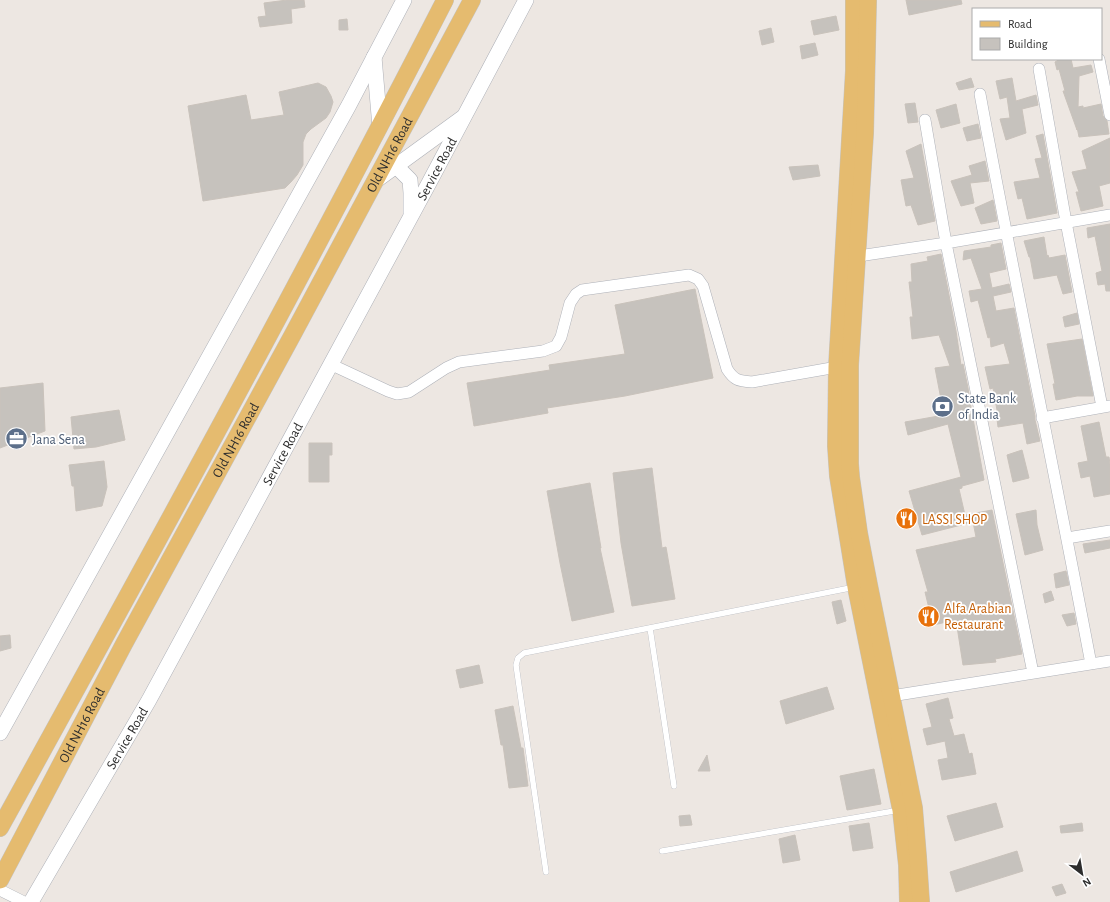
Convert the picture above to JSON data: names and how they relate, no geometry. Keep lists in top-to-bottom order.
{
  "streets": {
    "main road": ["Old NH16 Road"],
    "street": ["Service Road"]
  },
  "places": {
    "bank": ["State Bank of India"],
    "office": ["Jana Sena"],
    "restaurant": ["LASSI SHOP", "Alfa Arabian Restaurant"]
  },
  "legend": ["Road", "Building"],
  "north": "bottom right"
}
